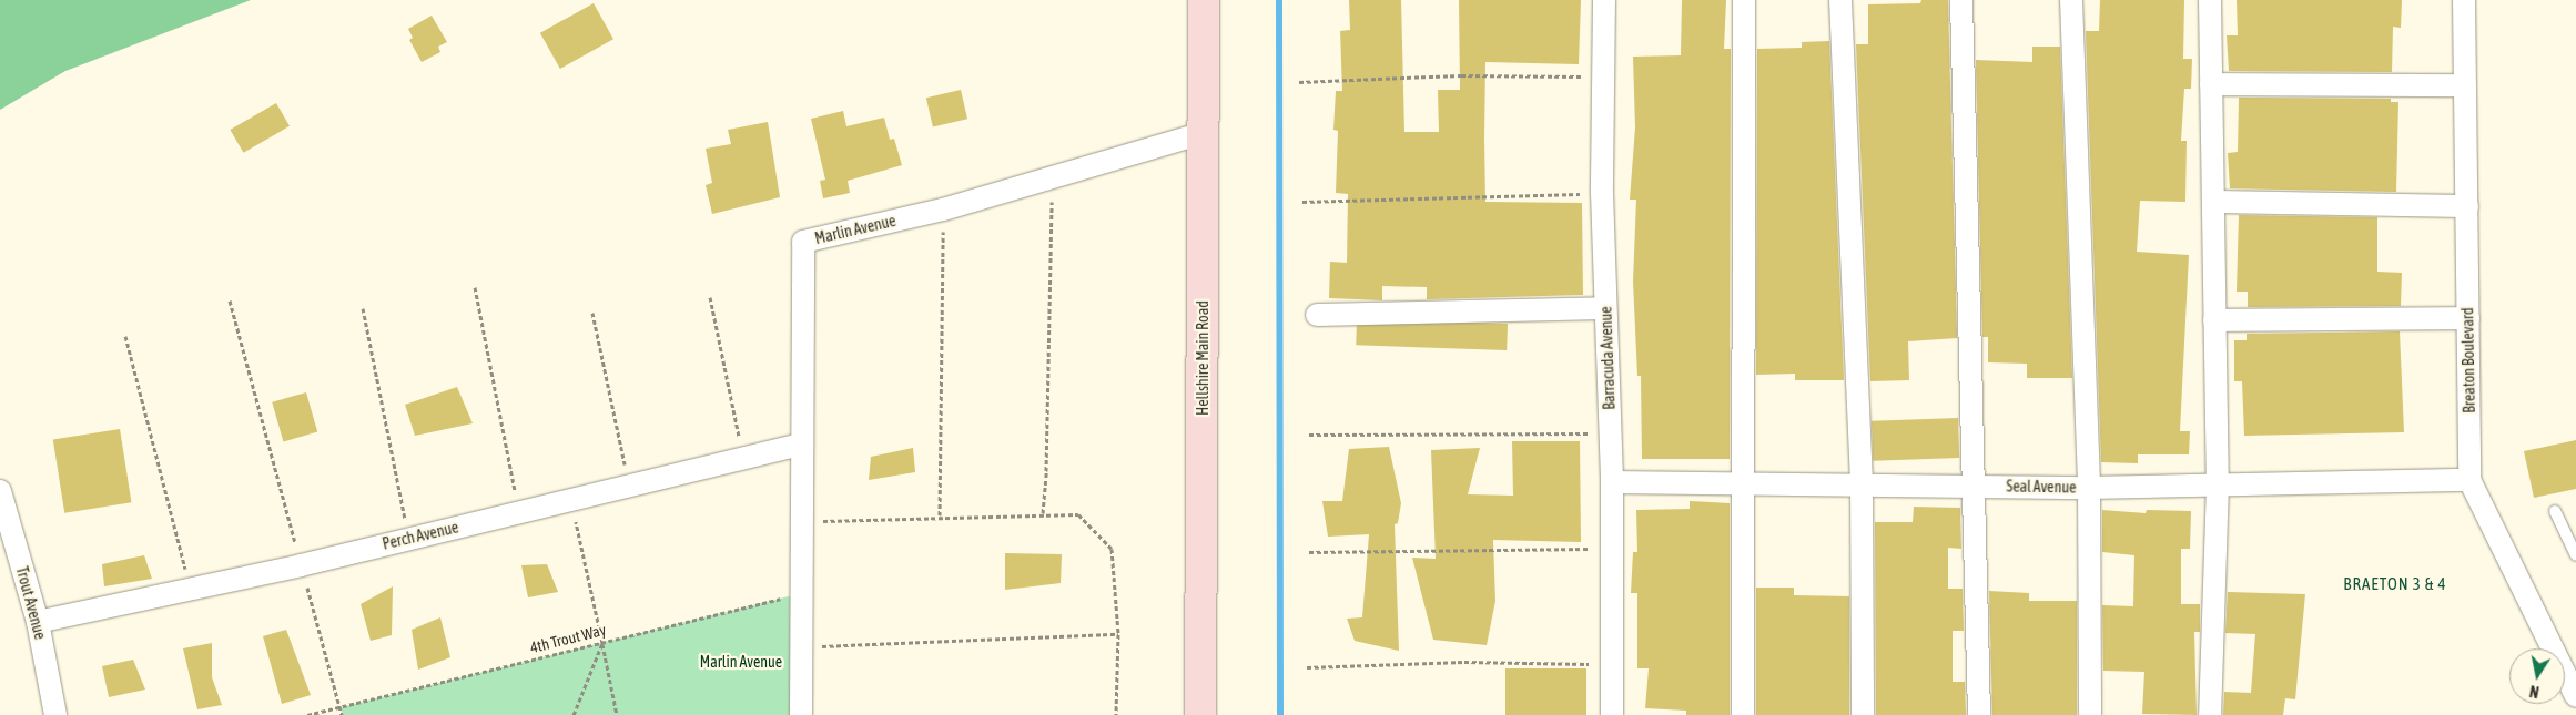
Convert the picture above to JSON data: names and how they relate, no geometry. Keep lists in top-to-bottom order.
{
  "streets": {
    "main road": ["Hellshire Main Road"],
    "street": [
      "Marlin Avenue",
      "Barracuda Avenue",
      "Breaton Boulevard",
      "Seal Avenue",
      "Perch Avenue",
      "Trout Avenue"
    ],
    "path": ["4th Trout Way"]
  },
  "crossings": [
    ["Marlin Avenue", "Hellshire Main Road"],
    ["Marlin Avenue", "Perch Avenue"],
    ["Marlin Avenue", "4th Trout Way"],
    ["Barracuda Avenue", "Seal Avenue"],
    ["Breaton Boulevard", "Seal Avenue"],
    ["Perch Avenue", "Trout Avenue"]
  ],
  "districts": ["BRAETON 3 & 4"],
  "parks": ["Marlin Avenue"],
  "north": "bottom"
}
